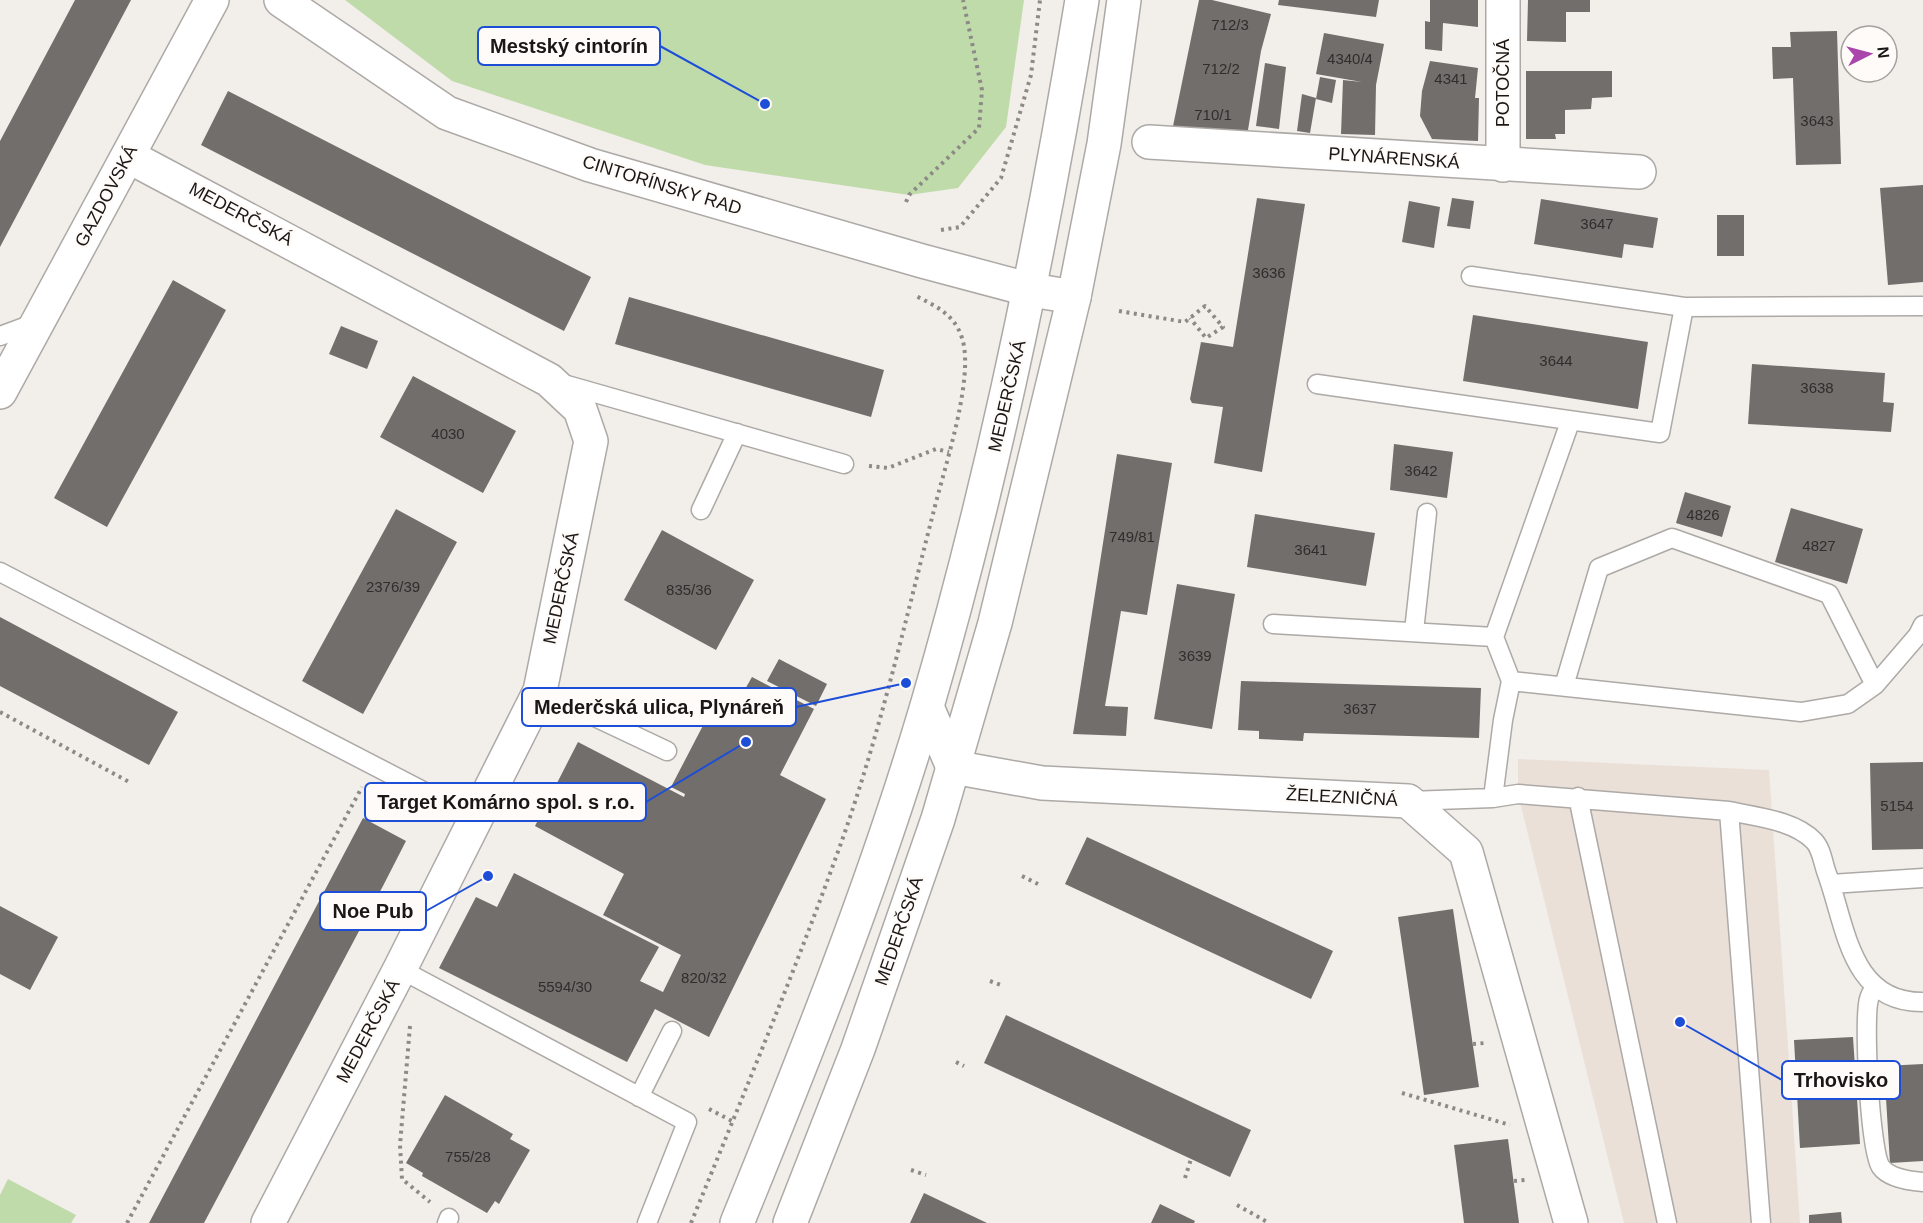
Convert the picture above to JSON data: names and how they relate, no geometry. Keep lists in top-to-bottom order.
{
  "streets": {
    "street": [
      "POTOČNÁ",
      "PLYNÁRENSKÁ",
      "CINTORÍNSKY RAD",
      "GAZDOVSKÁ",
      "MEDERČSKÁ",
      "ŽELEZNIČNÁ"
    ]
  },
  "crossings": [
    ["POTOČNÁ", "PLYNÁRENSKÁ"],
    ["CINTORÍNSKY RAD", "MEDERČSKÁ"],
    ["GAZDOVSKÁ", "MEDERČSKÁ"],
    ["MEDERČSKÁ", "ŽELEZNIČNÁ"]
  ],
  "places": [
    "Mestský cintorín",
    "Mederčská ulica, Plynáreň",
    "Target Komárno spol. s r.o.",
    "Noe Pub",
    "Trhovisko"
  ],
  "house_numbers": [
    "712/3",
    "4340/4",
    "712/2",
    "4341",
    "710/1",
    "3643",
    "3647",
    "3636",
    "3644",
    "3638",
    "4030",
    "3642",
    "4826",
    "749/81",
    "4827",
    "3641",
    "2376/39",
    "835/36",
    "3639",
    "3637",
    "5154",
    "820/32",
    "5594/30",
    "755/28"
  ],
  "north": "right"
}
